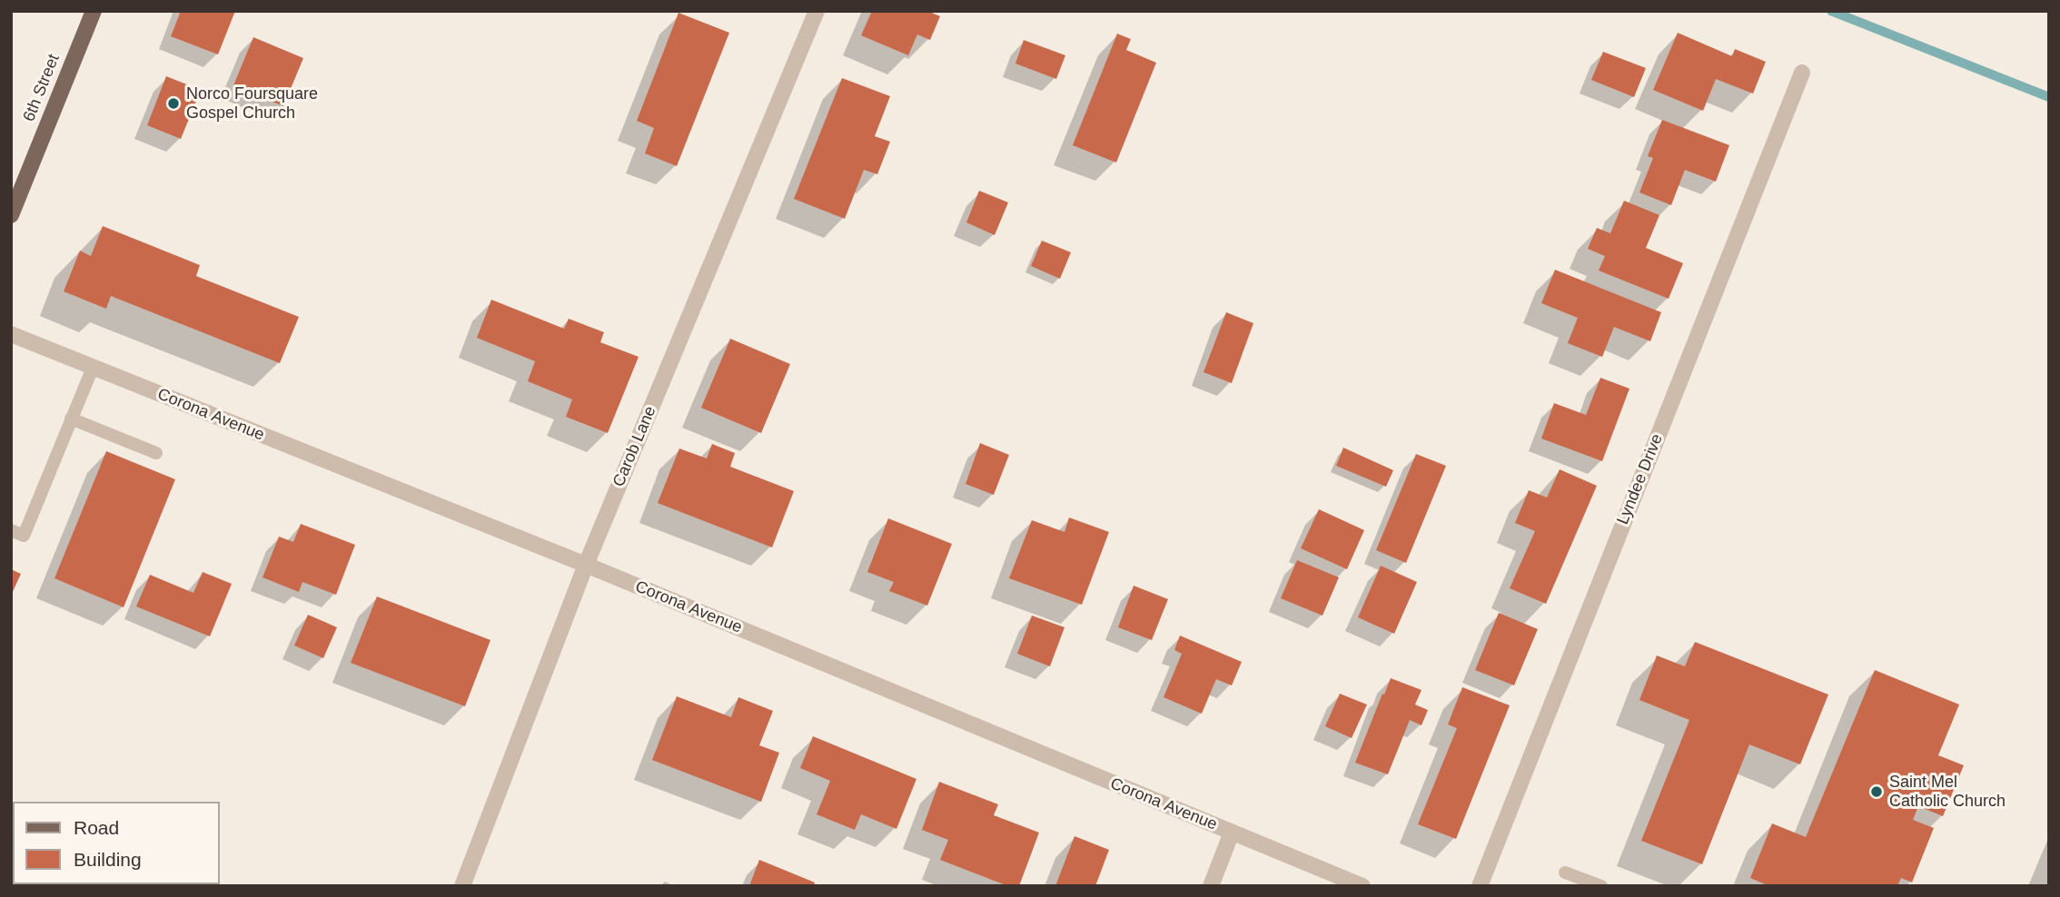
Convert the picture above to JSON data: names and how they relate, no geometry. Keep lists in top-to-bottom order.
{
  "streets": {
    "main road": ["6th Street"],
    "street": ["Corona Avenue", "Carob Lane", "Lyndee Drive"]
  },
  "crossings": [
    ["Corona Avenue", "Carob Lane"]
  ],
  "places": ["Norco Foursquare Gospel Church", "Saint Mel Catholic Church"],
  "legend": ["Road", "Building"]
}
